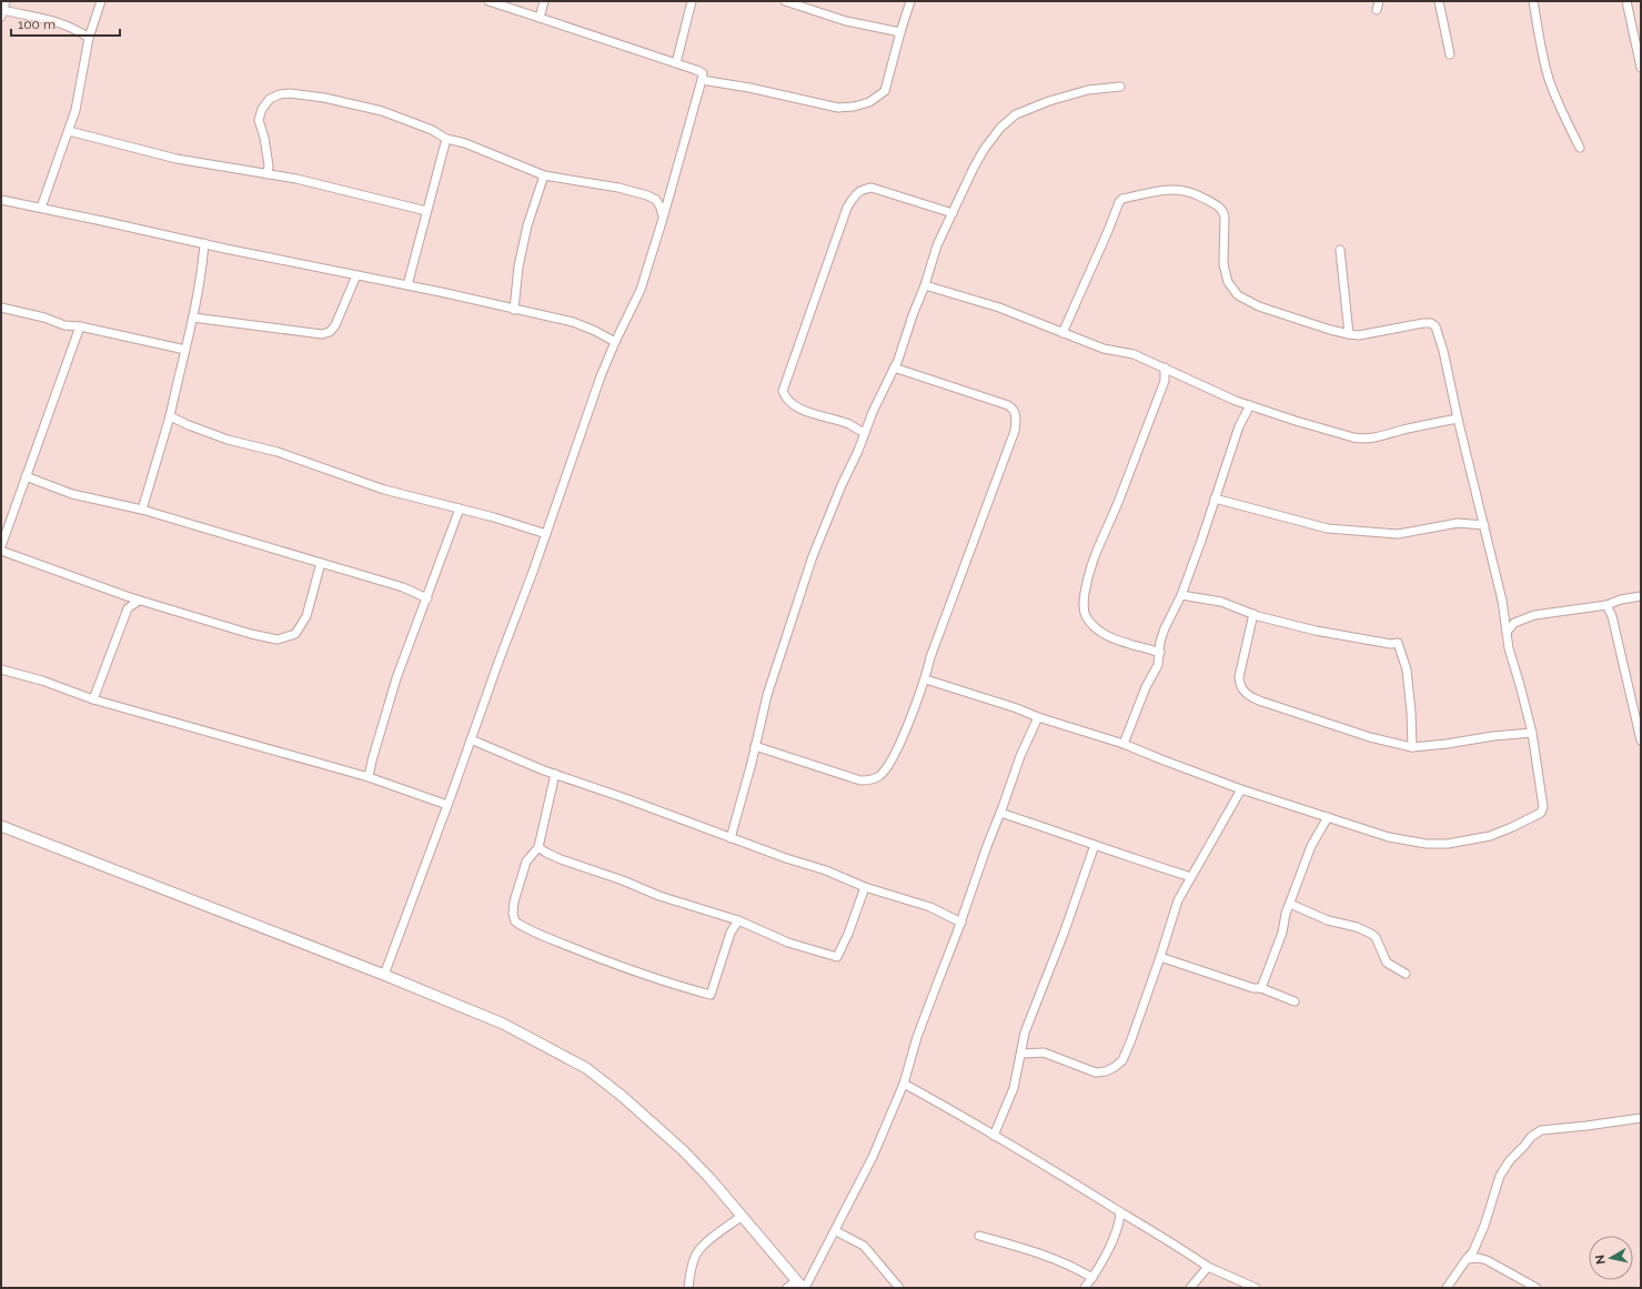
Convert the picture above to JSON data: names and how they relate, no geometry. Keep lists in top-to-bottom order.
{
  "scale_bar": "100 m",
  "north": "left"
}
